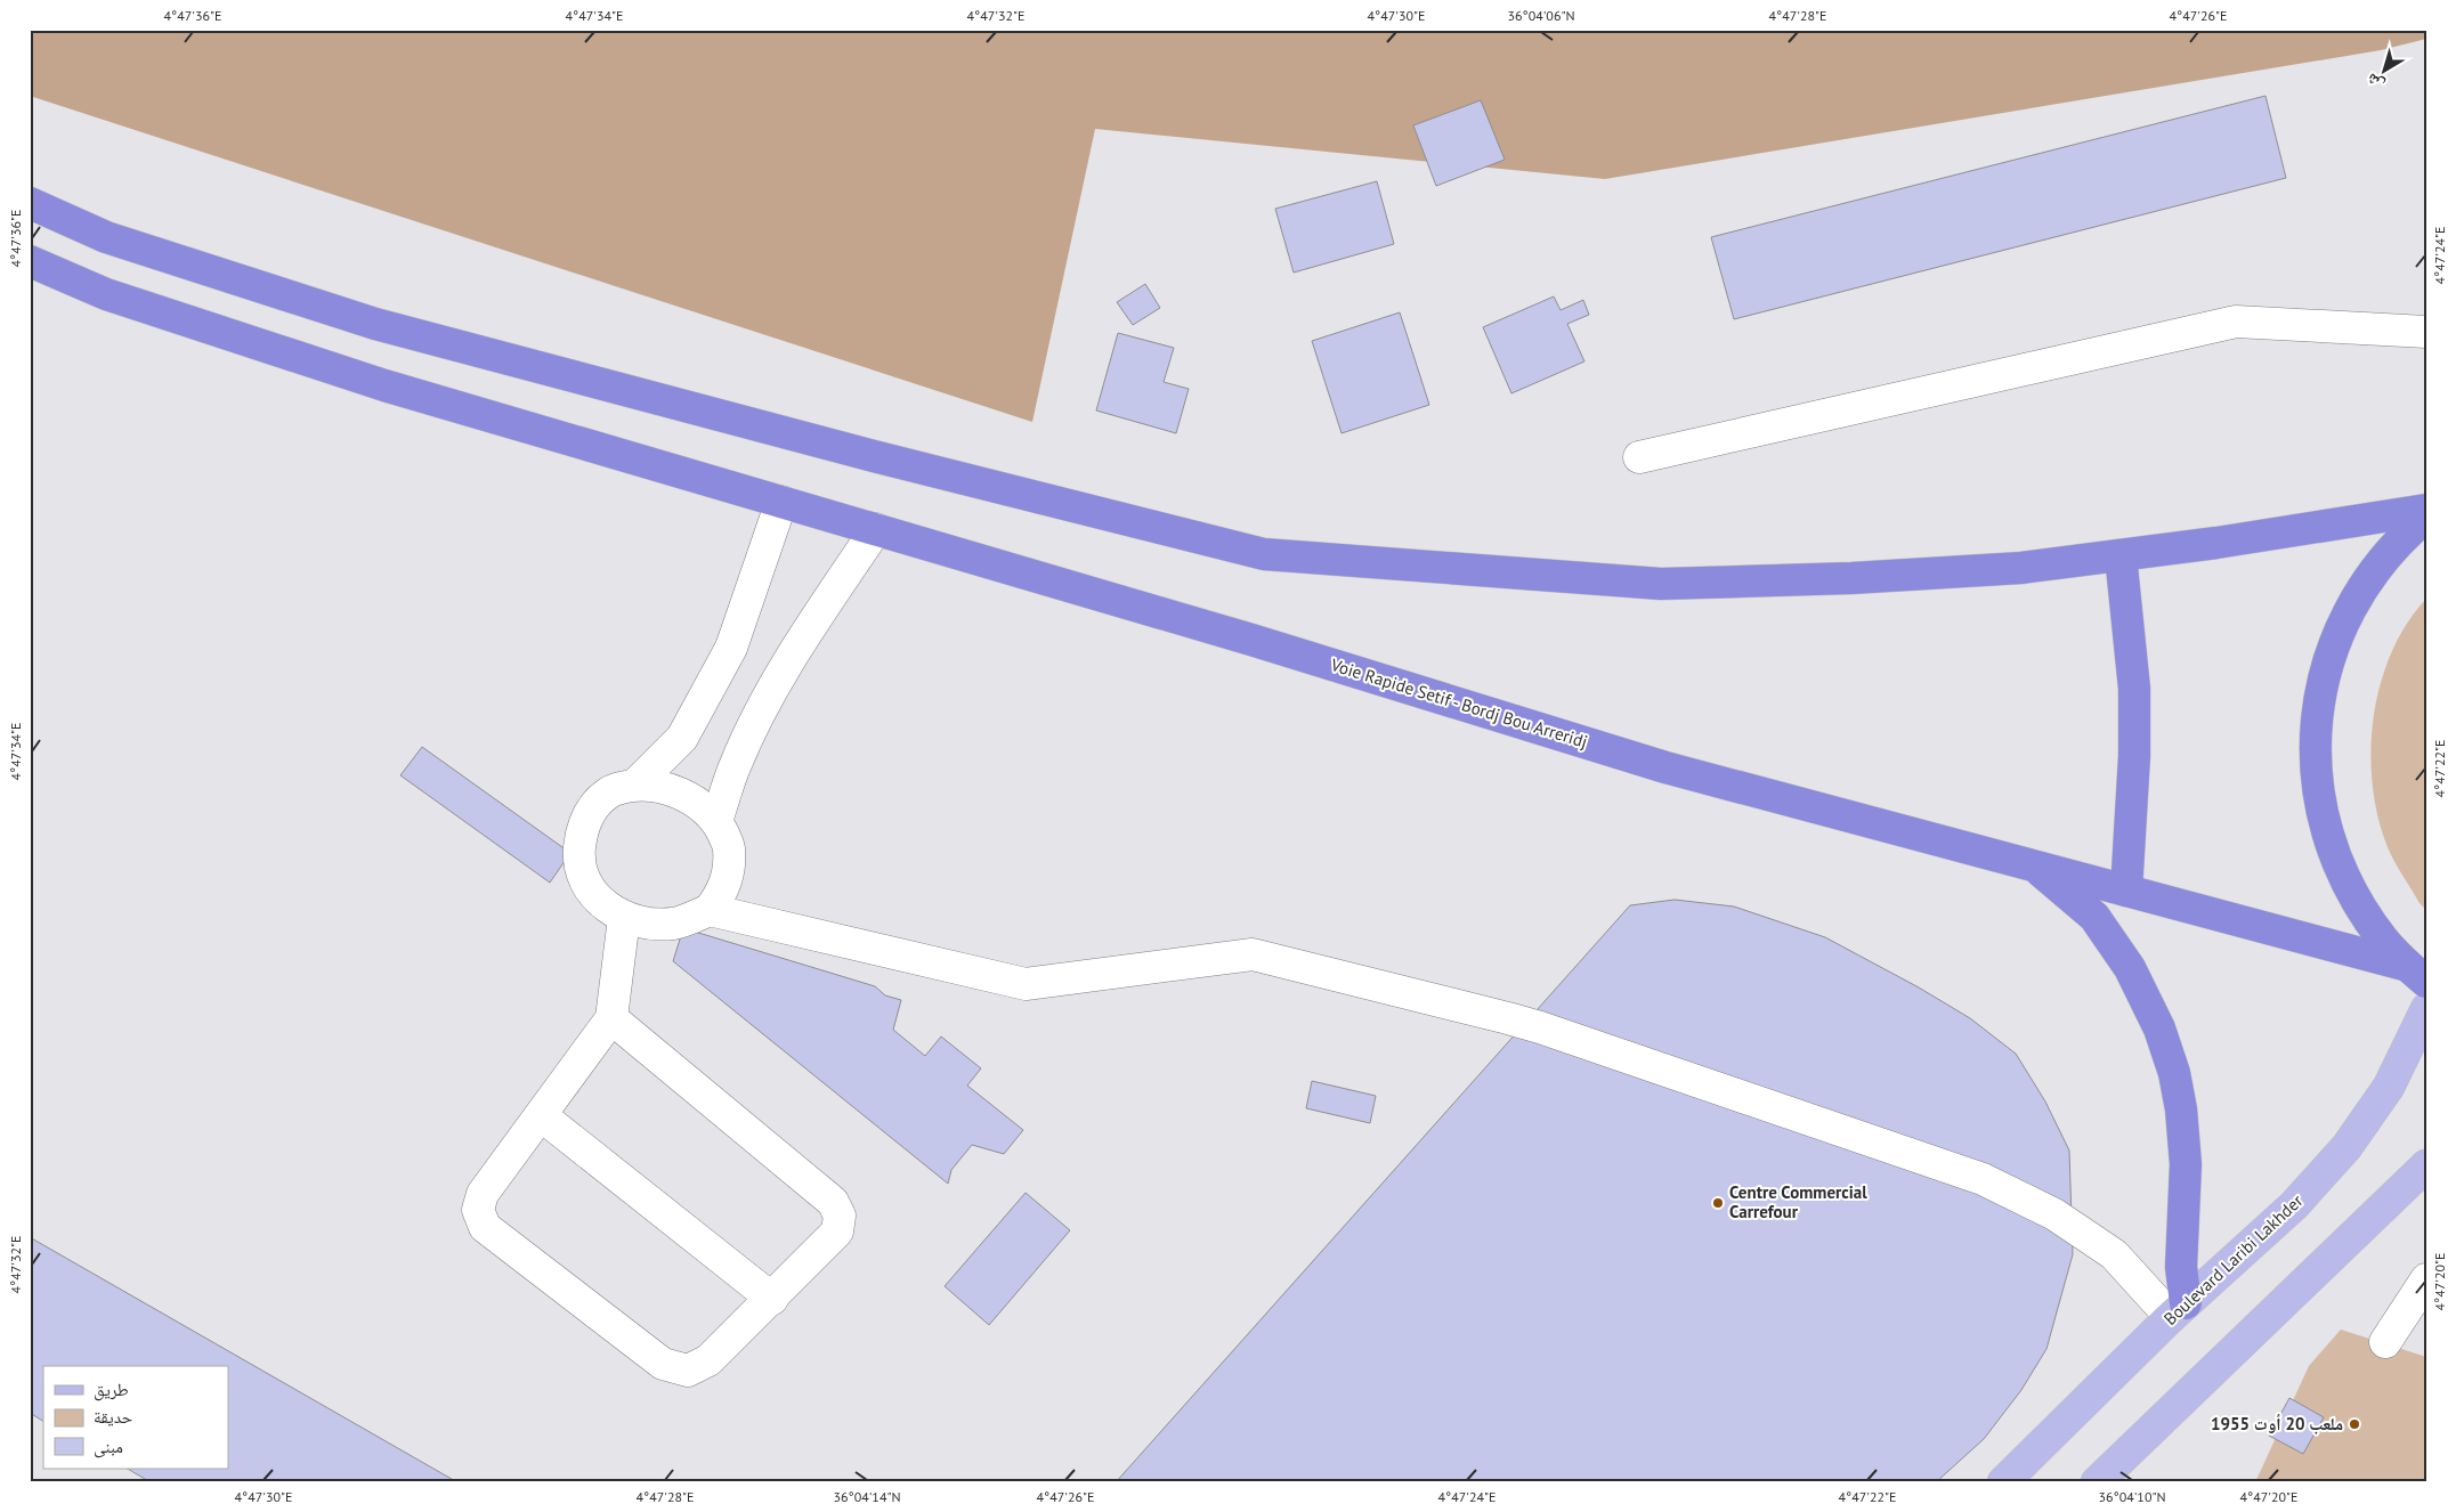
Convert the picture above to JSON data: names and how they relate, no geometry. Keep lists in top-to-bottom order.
{
  "streets": {
    "highway": ["Voie Rapide Setif - Bordj Bou Arreridj"],
    "main road": ["Boulevard Laribi Lakhder"]
  },
  "places": ["Centre Commercial Carrefour", "ملعب 20 أوت 1955"],
  "legend": ["طريق", "حديقة", "مبنى"],
  "north": "bottom left",
  "coordinates": [
    "4°47'36\"E",
    "4°47'34\"E",
    "4°47'32\"E",
    "4°47'30\"E",
    "36°04'06\"N",
    "4°47'28\"E",
    "4°47'26\"E",
    "4°47'24\"E",
    "4°47'22\"E",
    "4°47'20\"E",
    "36°04'14\"N",
    "36°04'10\"N"
  ]
}
